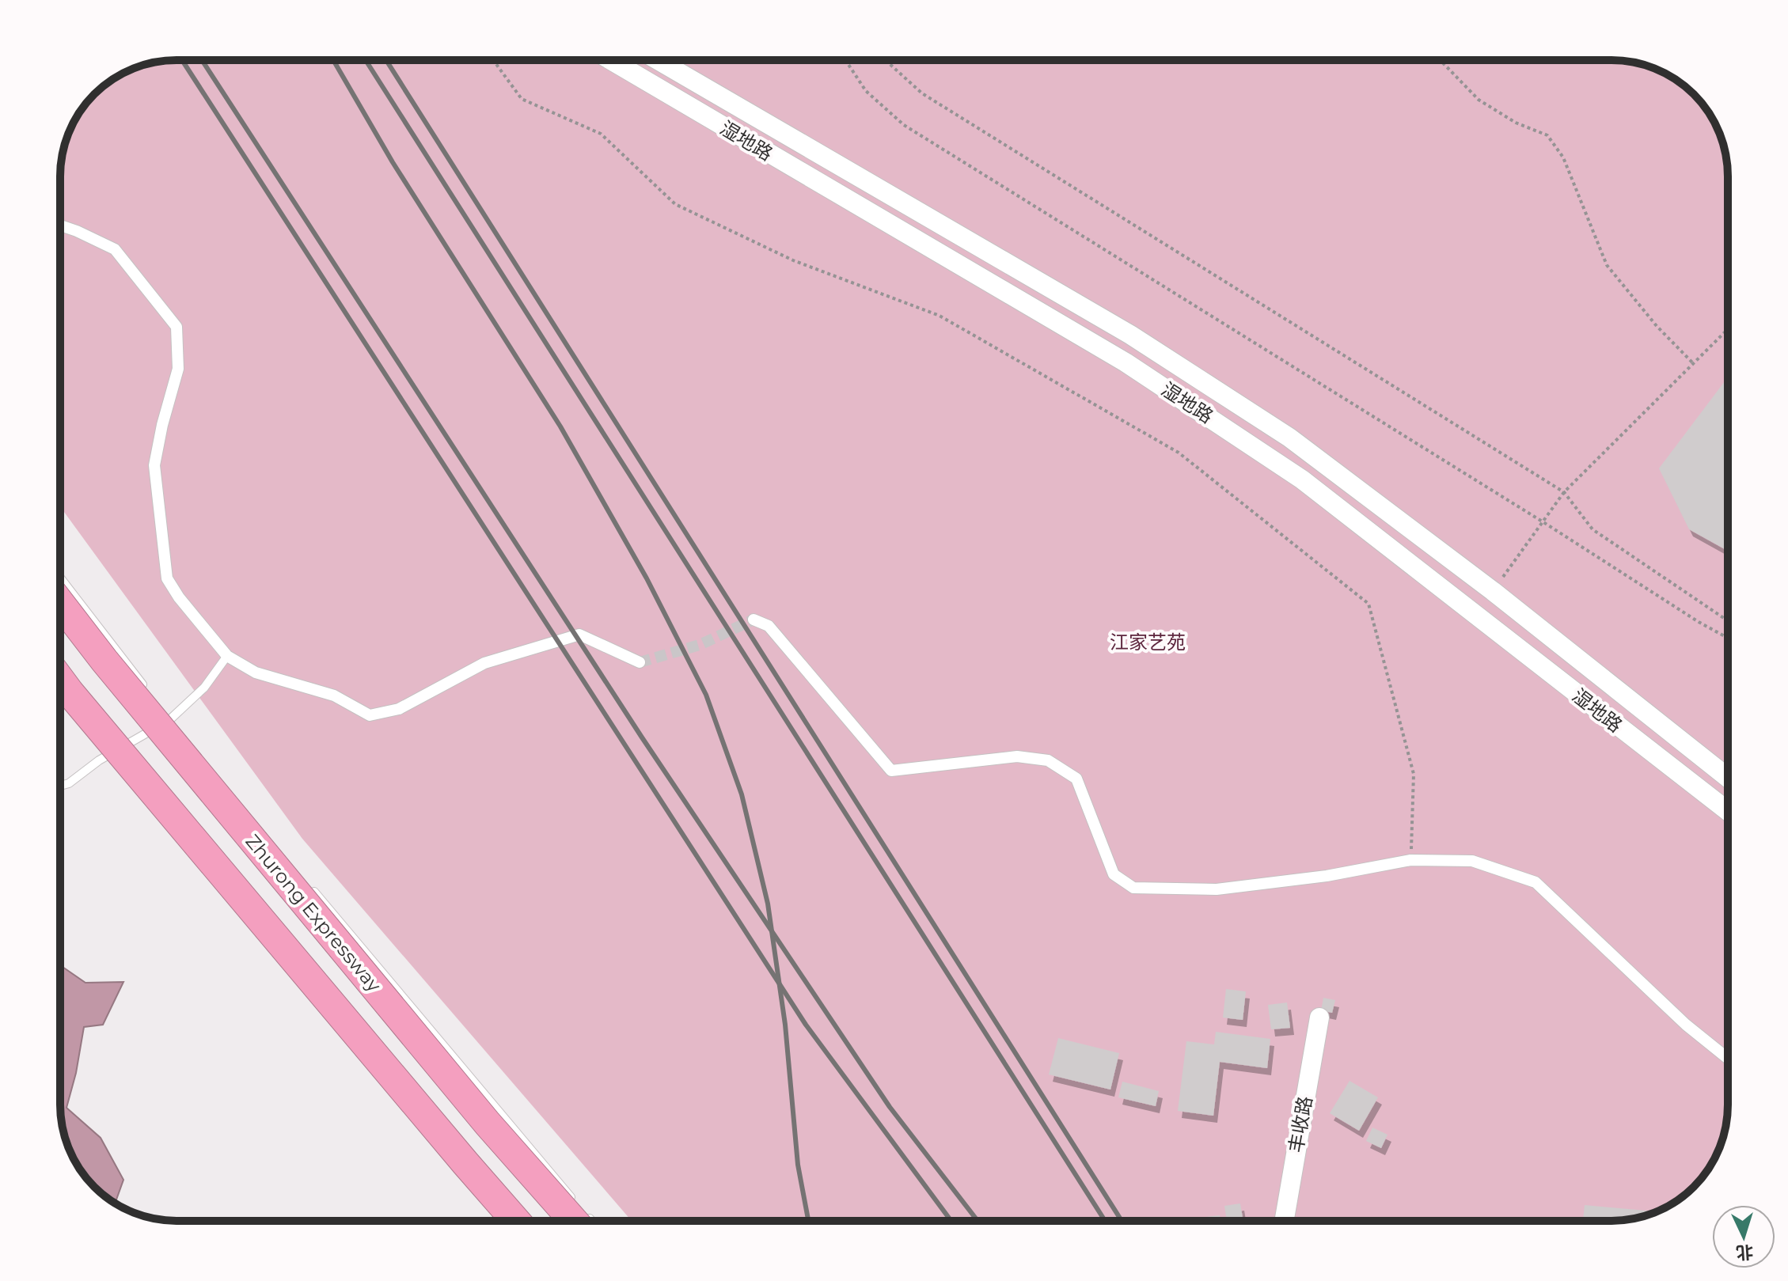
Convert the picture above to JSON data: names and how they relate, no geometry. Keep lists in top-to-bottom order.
{
  "streets": {
    "highway": ["Zhurong Expressway"],
    "street": ["湿地路", "丰收路"]
  },
  "parks": ["江家艺苑"],
  "north": "bottom"
}
